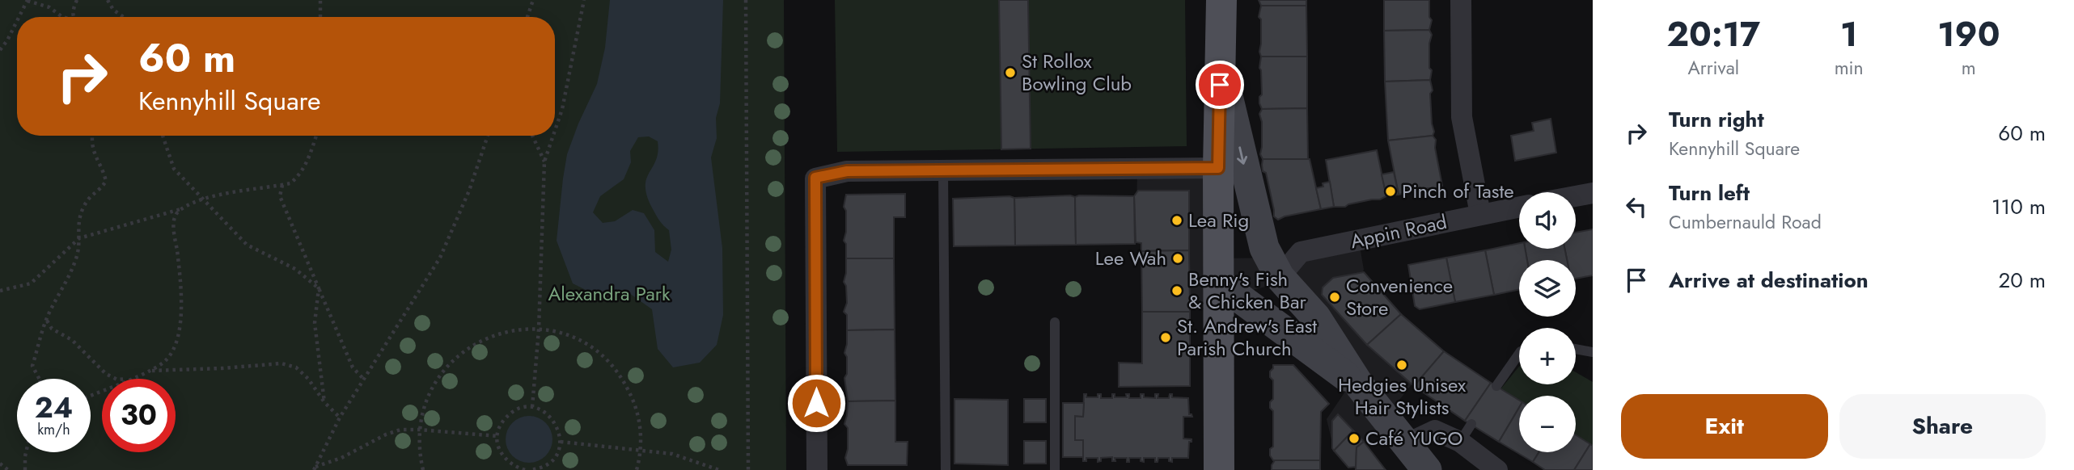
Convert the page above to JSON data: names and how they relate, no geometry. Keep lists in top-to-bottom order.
{
  "streets": {
    "street": ["Appin Road"]
  },
  "parks": ["Alexandra Park"],
  "places": [
    "St Rollox Bowling Club",
    "Pinch of Taste",
    "Lea Rig",
    "Lee Wah",
    "Benny's Fish & Chicken Bar",
    "Convenience Store",
    "St. Andrew's East Parish Church",
    "Hedgies Unisex Hair Stylists",
    "Café YUGO"
  ],
  "page": {
    "eta": [
      "20:17",
      "Arrival",
      "1",
      "min",
      "190",
      "m"
    ],
    "turn": ["60 m", "Kennyhill Square"],
    "list": [
      {
        "name": "Turn right",
        "note": "Kennyhill Square",
        "value": "60 m"
      },
      {
        "name": "Turn left",
        "note": "Cumbernauld Road",
        "value": "110 m"
      },
      {
        "name": "Arrive at destination",
        "value": "20 m"
      }
    ],
    "map_buttons": ["+", "−"],
    "speed": "24 km/h",
    "limit": "30",
    "buttons": ["Exit", "Share"]
  }
}
